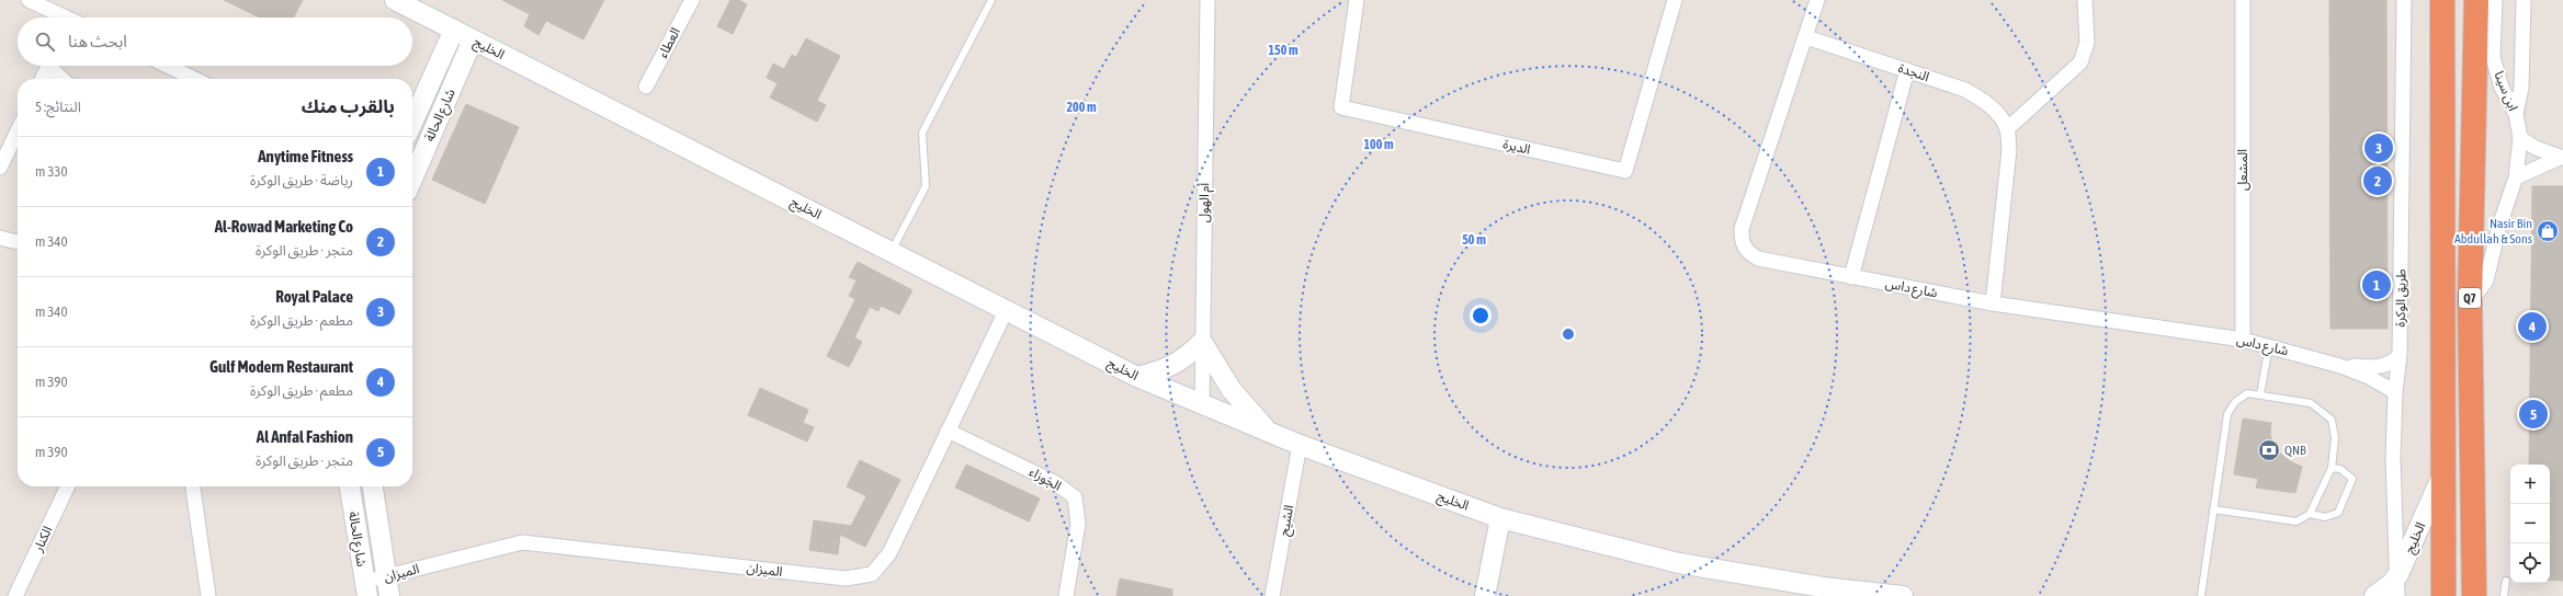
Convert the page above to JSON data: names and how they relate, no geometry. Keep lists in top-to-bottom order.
{
  "streets": {
    "highway": ["Q7"],
    "street": [
      "العطاء",
      "الخليج",
      "النجدة",
      "ابن سينا",
      "شارع الحالة",
      "الديرة",
      "المشعل",
      "أم الهول",
      "شارع داس",
      "طريق الوكرة",
      "الجوزاء",
      "الشيح",
      "الكنار",
      "الميزان"
    ]
  },
  "crossings": [
    ["الخليج", "شارع الحالة"],
    ["الخليج", "أم الهول"],
    ["الخليج", "طريق الوكرة"],
    ["الخليج", "Q7"],
    ["الخليج", "الشيح"],
    ["الخليج", "الميزان"],
    ["النجدة", "شارع داس"],
    ["شارع الحالة", "الميزان"],
    ["المشعل", "شارع داس"],
    ["شارع داس", "طريق الوكرة"],
    ["الجوزاء", "الميزان"]
  ],
  "places": {
    "shop": ["Nasir Bin Abdullah & Sons"],
    "bank": ["QNB"]
  },
  "page": {
    "search": "ابحث هنا",
    "heading": ["بالقرب منك", "النتائج: 5"],
    "pins": [
      "3",
      "2",
      "1",
      "4",
      "5"
    ],
    "list": [
      {
        "mark": "1",
        "name": "Anytime Fitness",
        "note": "رياضة · طريق الوكرة",
        "value": "330 m"
      },
      {
        "mark": "2",
        "name": "Al-Rowad Marketing Co",
        "note": "متجر · طريق الوكرة",
        "value": "340 m"
      },
      {
        "mark": "3",
        "name": "Royal Palace",
        "note": "مطعم · طريق الوكرة",
        "value": "340 m"
      },
      {
        "mark": "4",
        "name": "Gulf Modern Restaurant",
        "note": "مطعم · طريق الوكرة",
        "value": "390 m"
      },
      {
        "mark": "5",
        "name": "Al Anfal Fashion",
        "note": "متجر · طريق الوكرة",
        "value": "390 m"
      }
    ],
    "map_buttons": ["+", "−"]
  },
  "rings": [
    "150 m",
    "200 m",
    "100 m",
    "50 m"
  ]
}
